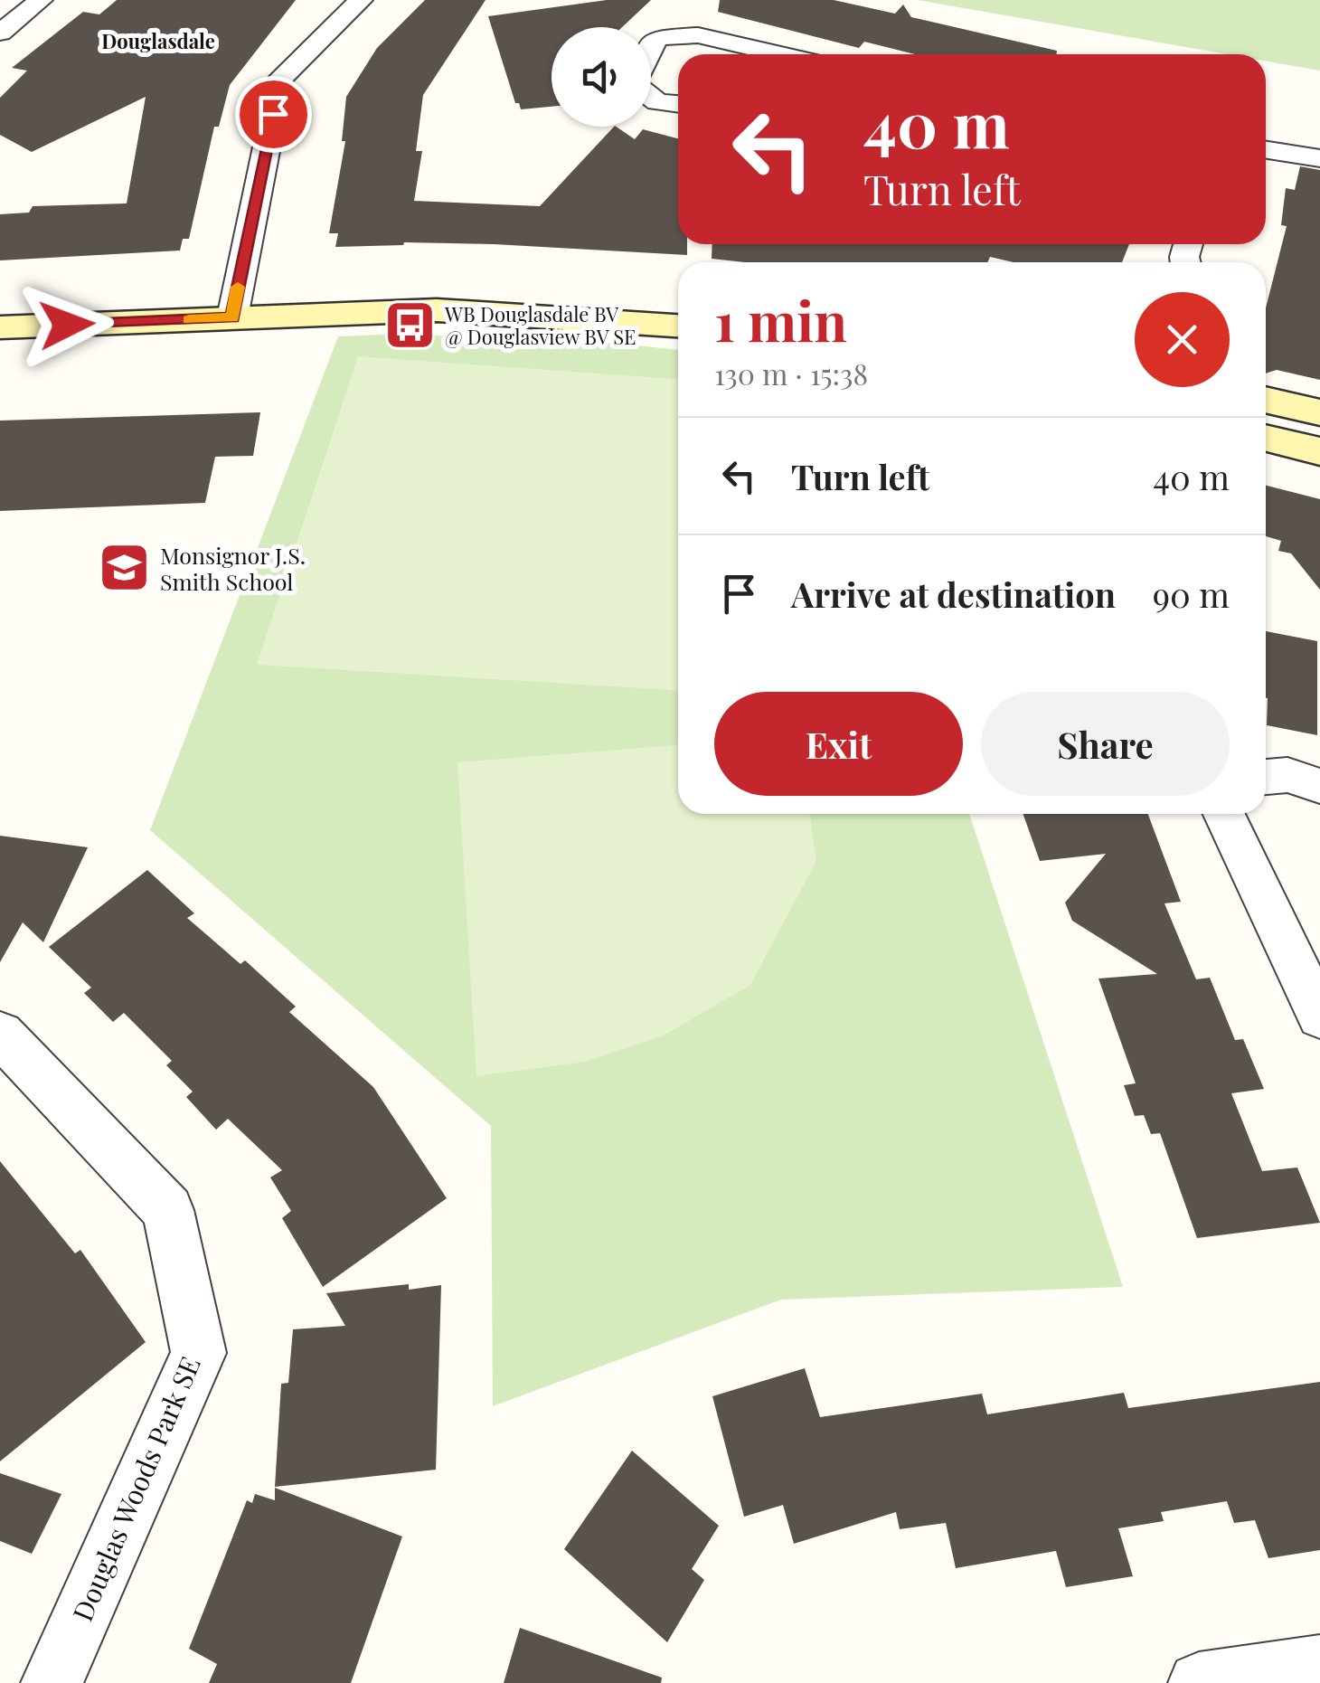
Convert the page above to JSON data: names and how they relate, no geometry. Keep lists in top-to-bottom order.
{
  "streets": {
    "street": ["Douglas Woods Park SE"]
  },
  "districts": ["Douglasdale"],
  "places": {
    "bus stop": ["WB Douglasdale BV @ Douglasview BV SE"],
    "school or university": ["Monsignor J.S. Smith School"]
  },
  "page": {
    "turn": ["40 m", "Turn left"],
    "heading": ["1 min", "130 m · 15:38"],
    "list": [
      {
        "name": "Turn left",
        "value": "40 m"
      },
      {
        "name": "Arrive at destination",
        "value": "90 m"
      }
    ],
    "buttons": ["Exit", "Share"]
  }
}
